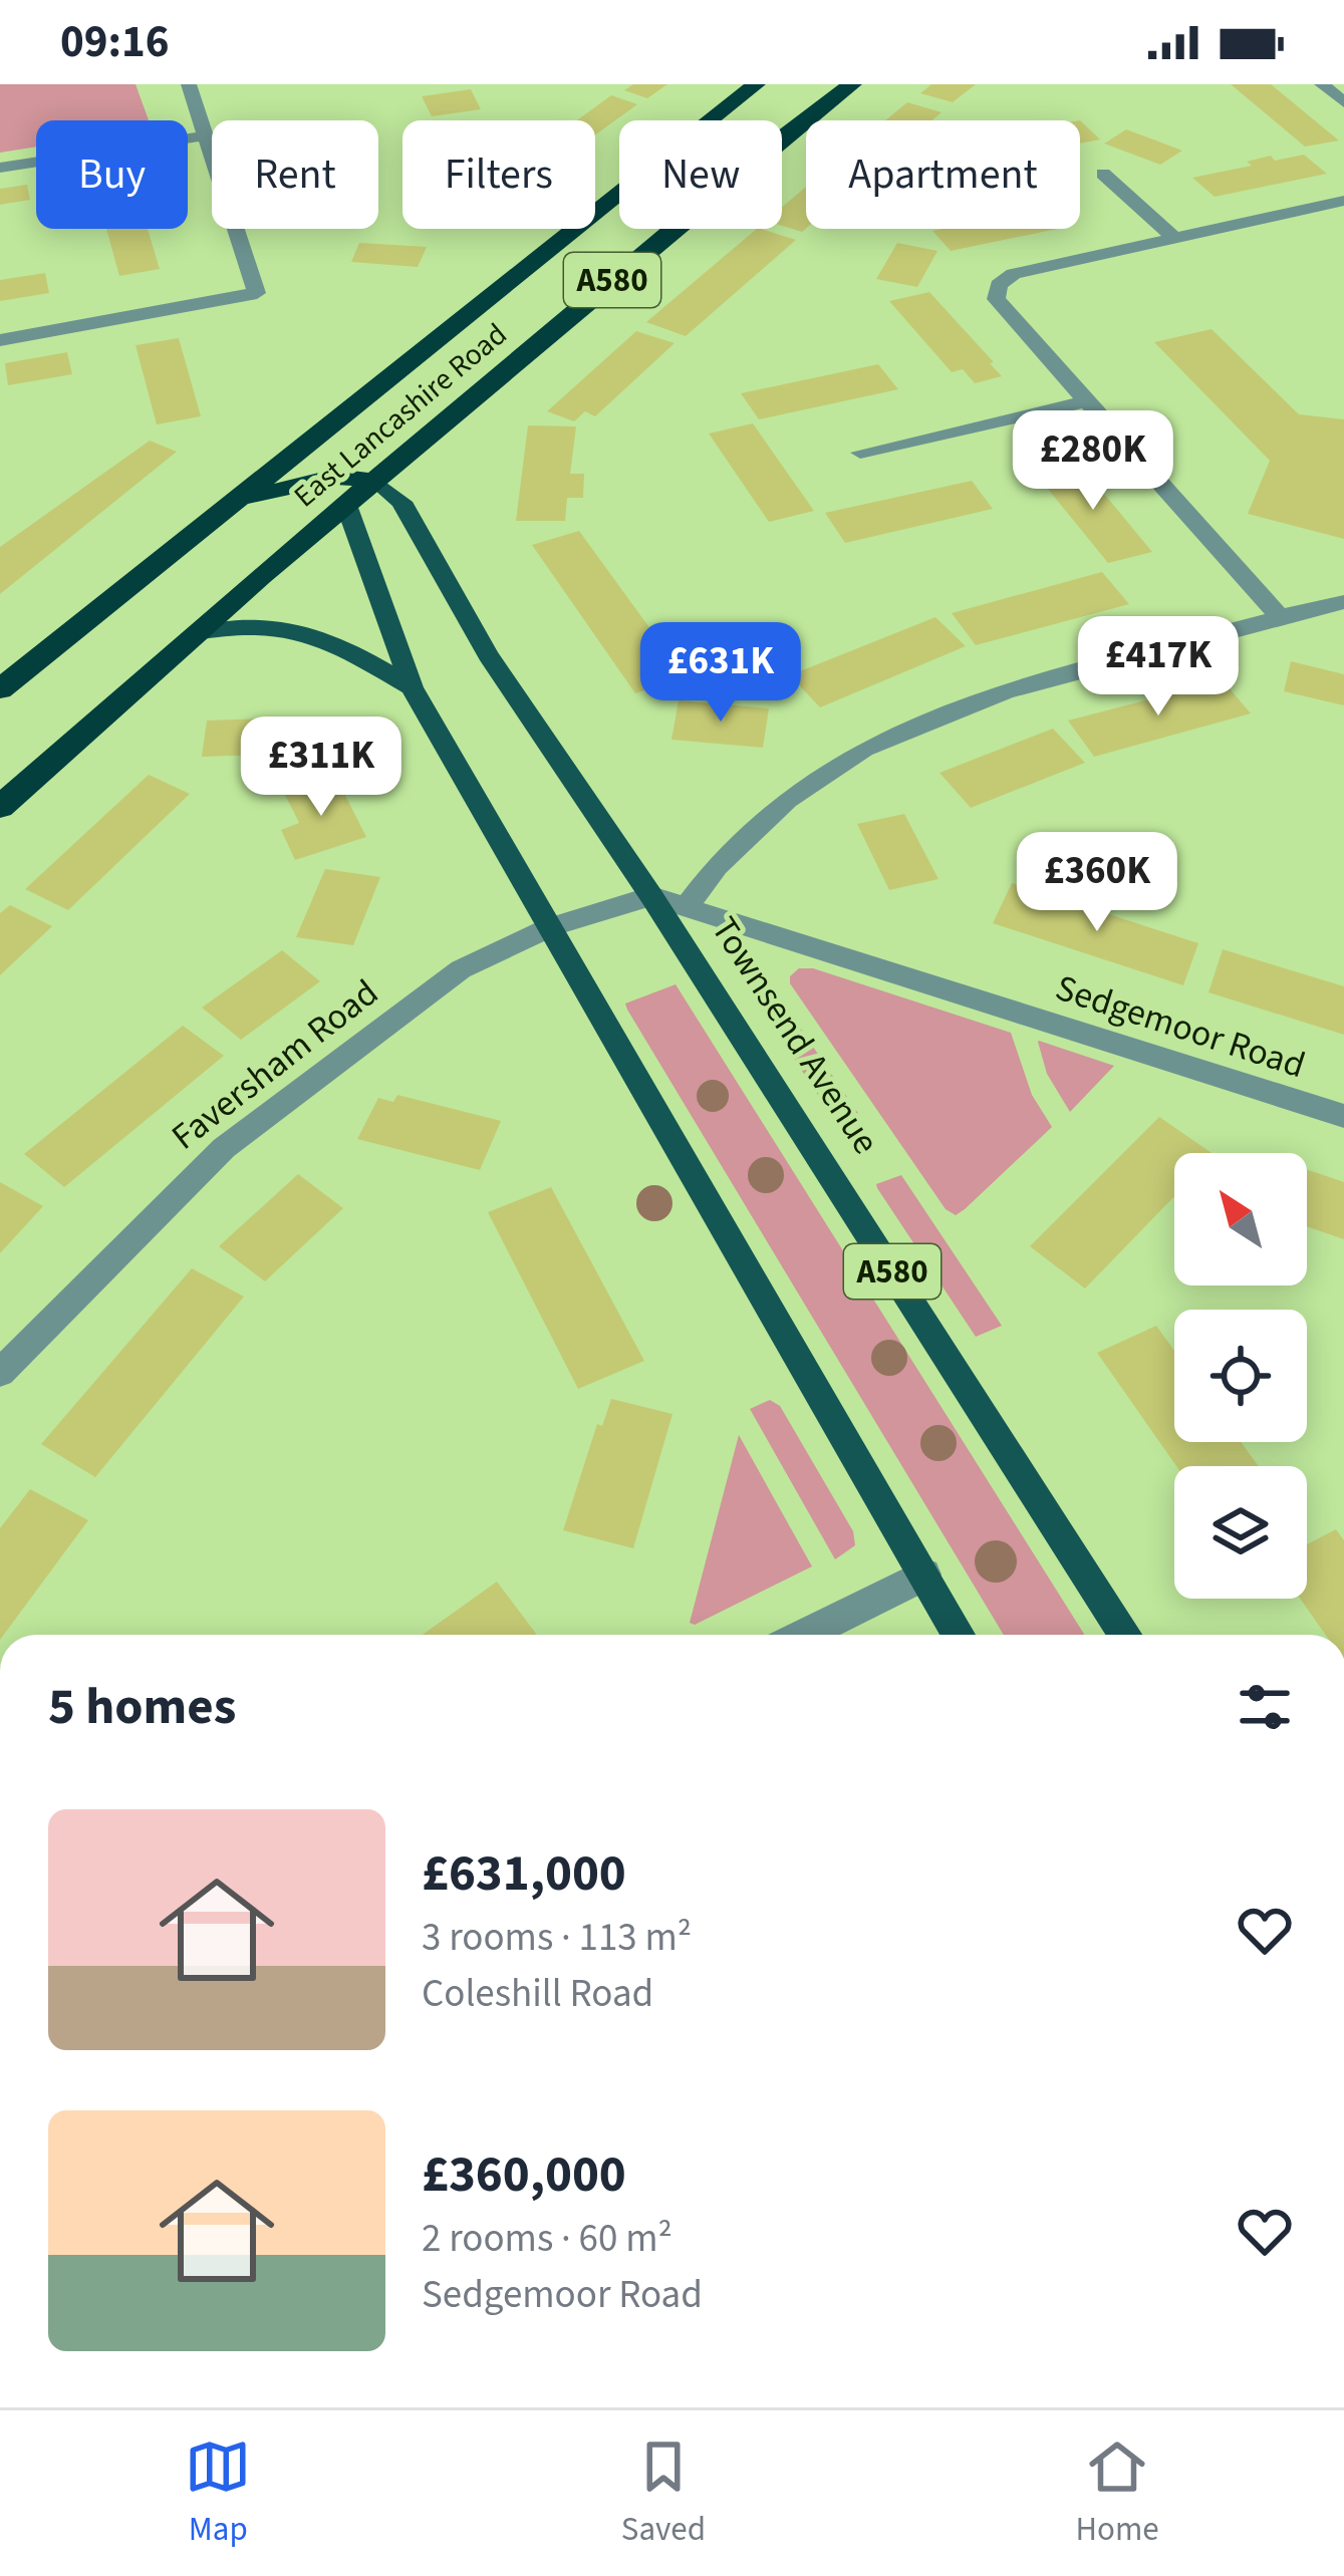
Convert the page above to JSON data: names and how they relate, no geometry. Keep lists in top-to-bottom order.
{
  "streets": {
    "highway": ["A580", "East Lancashire Road"],
    "main road": ["Townsend Avenue"],
    "street": ["Sedgemoor Road", "Faversham Road"]
  },
  "crossings": [
    ["East Lancashire Road", "Townsend Avenue"],
    ["Sedgemoor Road", "Townsend Avenue"],
    ["Sedgemoor Road", "Faversham Road"],
    ["Townsend Avenue", "Faversham Road"]
  ],
  "north": "top left",
  "page": {
    "status": "09:16",
    "chip": [
      "Buy",
      "Rent",
      "Filters",
      "New",
      "Apartment"
    ],
    "price": [
      "£280K",
      "£417K",
      "£631K",
      "£311K",
      "£360K"
    ],
    "heading": "5 homes",
    "list": [
      {
        "name": "£631,000",
        "note": "3 rooms · 113 m² · Coleshill Road"
      },
      {
        "name": "£360,000",
        "note": "2 rooms · 60 m² · Sedgemoor Road"
      }
    ],
    "tabs": ["Map", "Saved", "Home"]
  }
}
